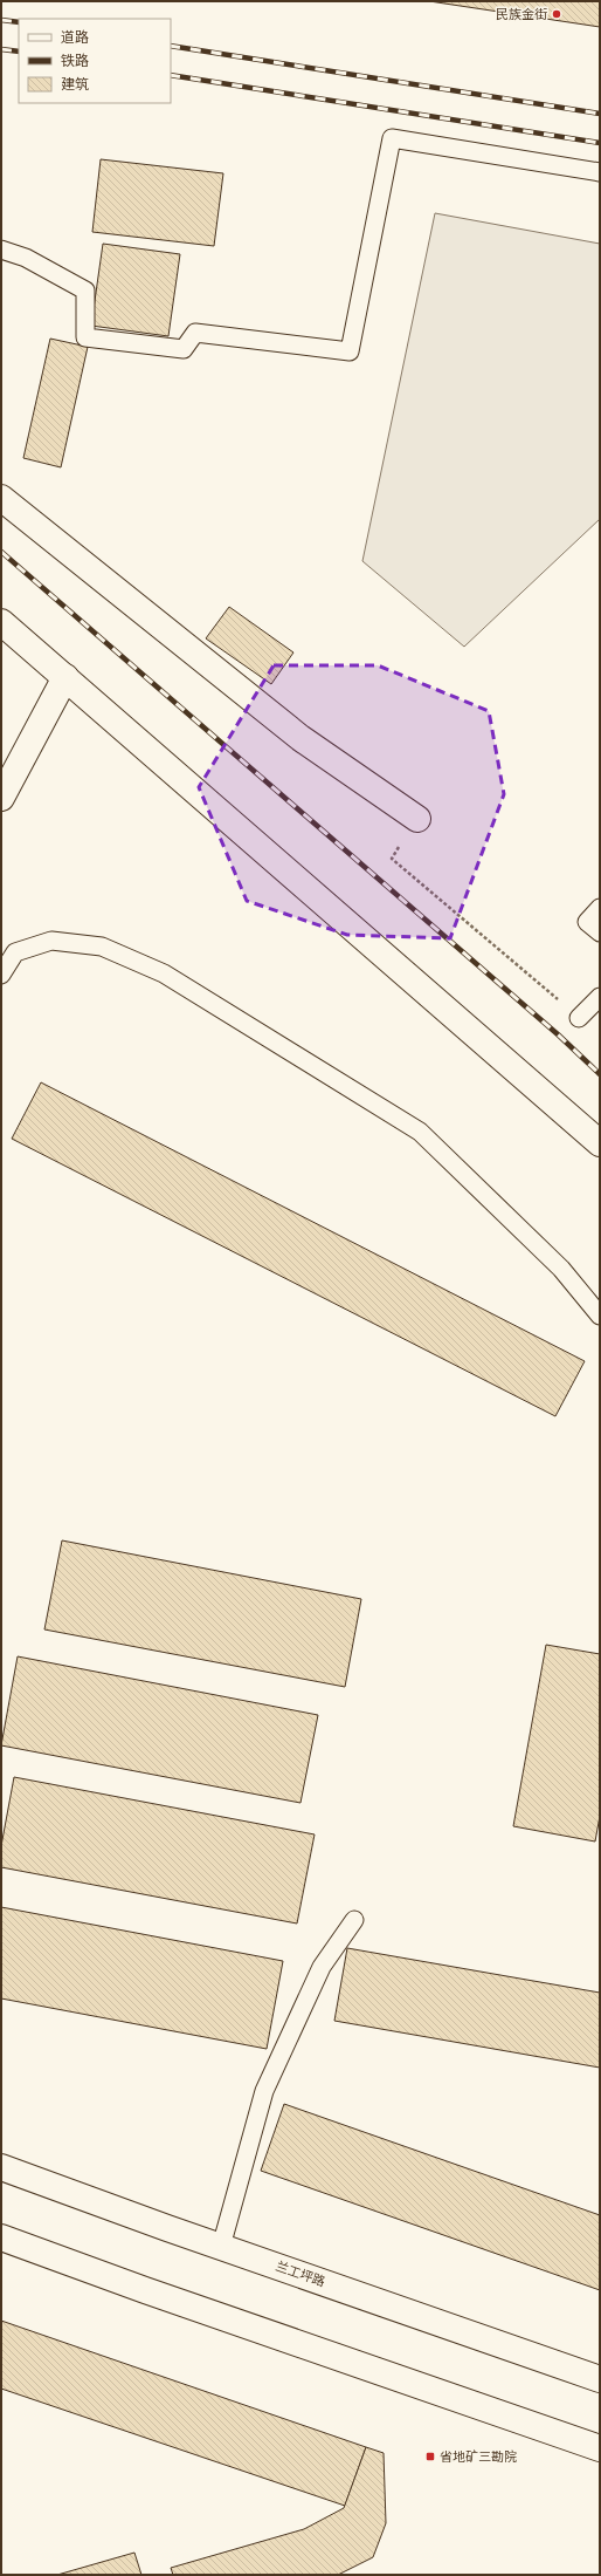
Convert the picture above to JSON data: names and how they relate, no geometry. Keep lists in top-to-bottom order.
{
  "streets": {
    "main road": ["兰工坪路"]
  },
  "places": {
    "other": ["民族金街"],
    "transit": ["省地矿三勘院"]
  },
  "legend": ["道路", "铁路", "建筑"]
}
